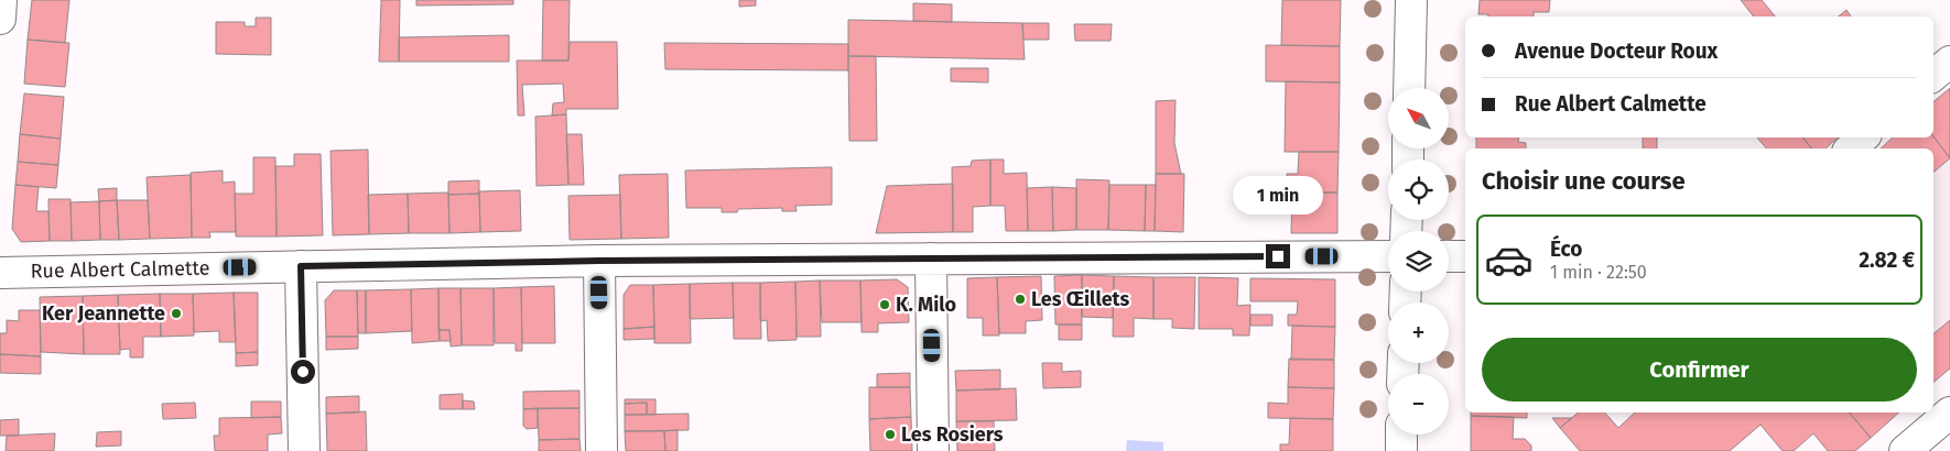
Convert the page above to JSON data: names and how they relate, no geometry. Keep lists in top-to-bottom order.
{
  "streets": {
    "street": ["Rue Albert Calmette"]
  },
  "places": [
    "Les Œillets",
    "K. Milo",
    "Ker Jeannette",
    "Les Rosiers"
  ],
  "north": "top left",
  "page": {
    "banner": ["Avenue Docteur Roux", "Rue Albert Calmette"],
    "map_buttons": ["+", "−"],
    "heading": "Choisir une course",
    "bubble": "1 min",
    "list": [
      {
        "name": "Éco",
        "note": "1 min · 22:50",
        "value": "2.82 €"
      }
    ],
    "buttons": "Confirmer"
  }
}
